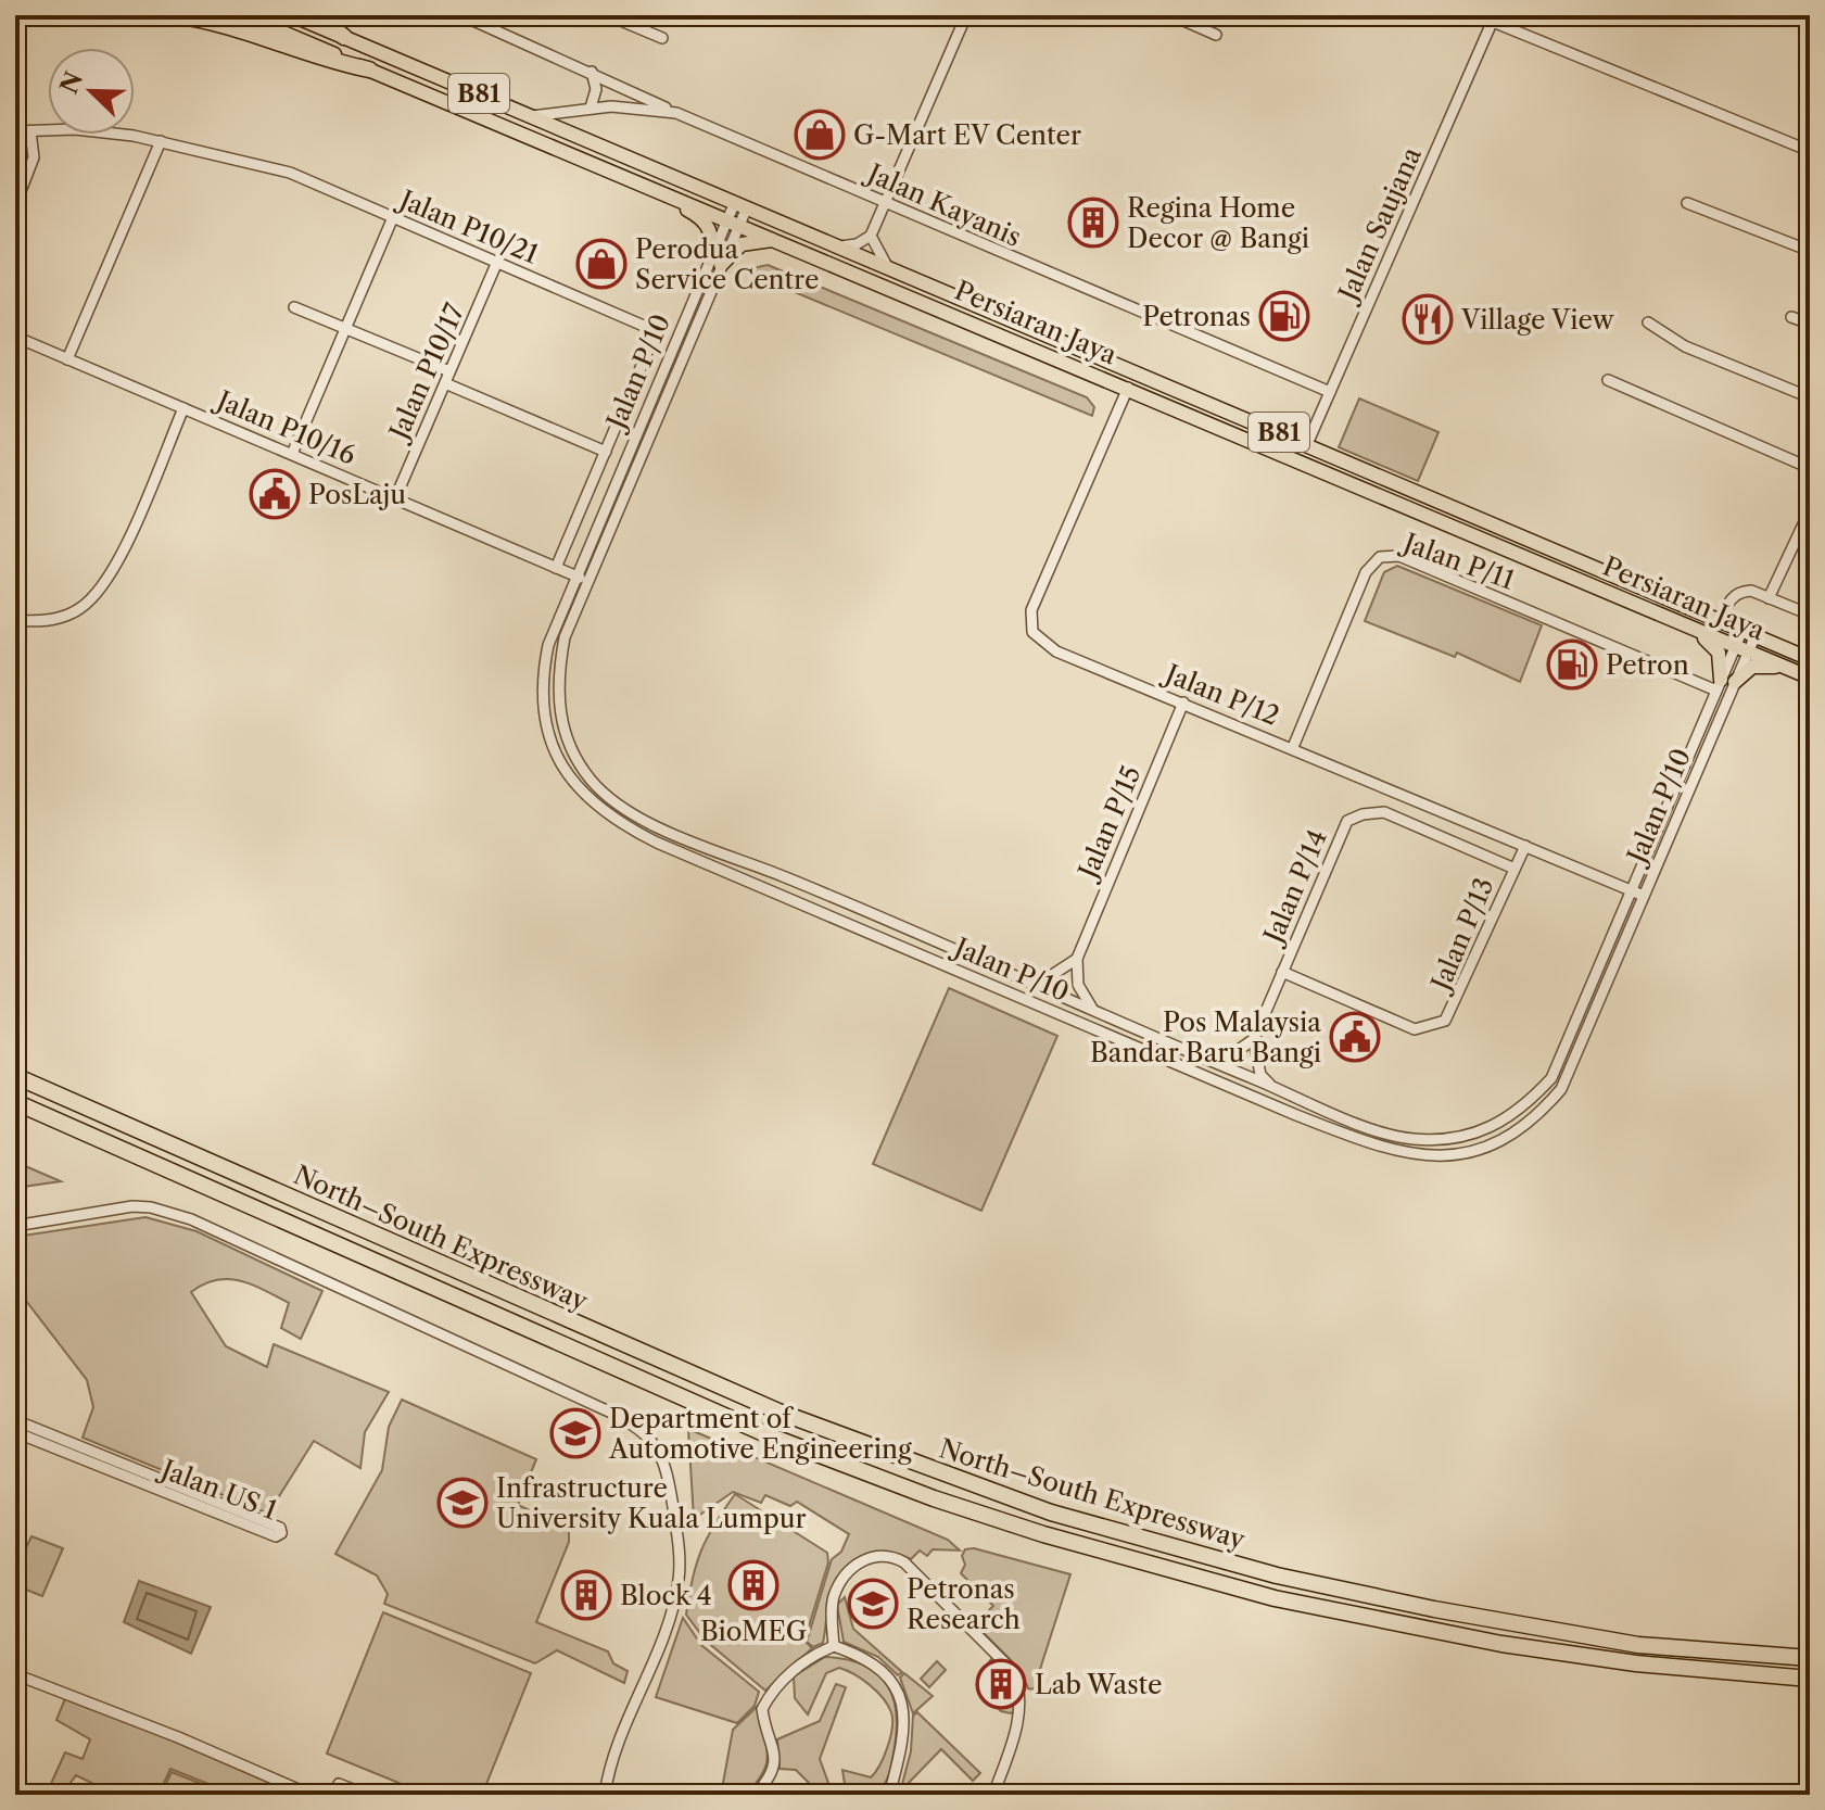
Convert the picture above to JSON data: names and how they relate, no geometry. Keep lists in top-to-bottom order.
{
  "streets": {
    "highway": ["North–South Expressway"],
    "main road": ["B81", "Persiaran Jaya"],
    "street": [
      "Jalan Kayanis",
      "Jalan Saujana",
      "Jalan P10/21",
      "Jalan P10/17",
      "Jalan P/10",
      "Jalan P10/16",
      "Jalan P/11",
      "Jalan P/12",
      "Jalan P/15",
      "Jalan P/14",
      "Jalan P/13",
      "Jalan US 1"
    ]
  },
  "crossings": [
    ["Jalan Kayanis", "Jalan Saujana"],
    ["Jalan Kayanis", "Persiaran Jaya"],
    ["Jalan Saujana", "Persiaran Jaya"],
    ["Jalan P10/21", "Jalan P10/17"],
    ["Jalan P10/21", "Jalan P10/16"],
    ["Persiaran Jaya", "Jalan P/10"],
    ["Persiaran Jaya", "Jalan P/12"],
    ["Jalan P10/17", "Jalan P10/16"],
    ["Jalan P/10", "Jalan P10/16"],
    ["Jalan P/10", "Jalan P/11"],
    ["Jalan P/10", "Jalan P/12"],
    ["Jalan P/11", "Jalan P/12"],
    ["Jalan P/12", "Jalan P/15"],
    ["Jalan P/12", "Jalan P/13"],
    ["Jalan P/14", "Jalan P/13"]
  ],
  "places": {
    "shop": ["G-Mart EV Center", "Perodua Service Centre"],
    "building": [
      "Regina Home Decor @ Bangi",
      "BioMEG",
      "Block 4",
      "Lab Waste"
    ],
    "fuel station": ["Petronas", "Petron"],
    "restaurant": ["Village View"],
    "public building": ["PosLaju", "Pos Malaysia Bandar Baru Bangi"],
    "school or university": ["Department of Automotive Engineering", "Infrastructure University Kuala Lumpur", "Petronas Research"]
  },
  "north": "top left"
}
